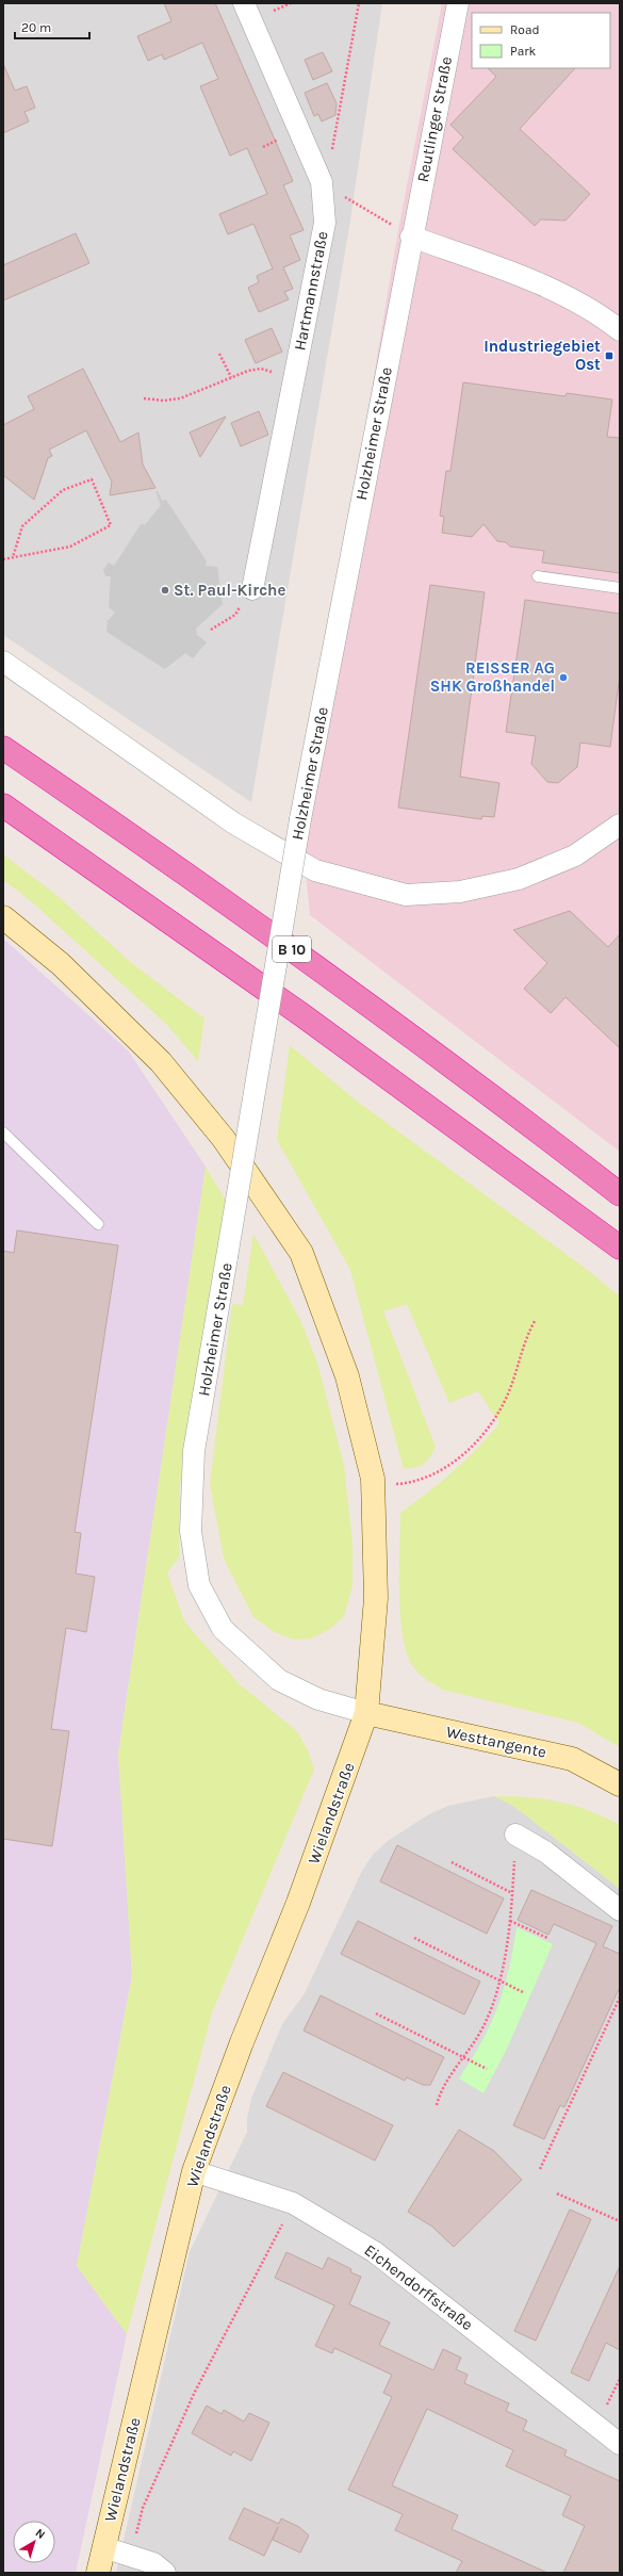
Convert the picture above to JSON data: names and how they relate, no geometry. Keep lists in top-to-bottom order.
{
  "streets": {
    "highway": ["B 10"],
    "main road": ["Westtangente", "Wielandstraße"],
    "street": [
      "Reutlinger Straße",
      "Hartmannstraße",
      "Holzheimer Straße",
      "Eichendorffstraße"
    ]
  },
  "crossings": [
    ["Reutlinger Straße", "Holzheimer Straße"],
    ["Holzheimer Straße", "Westtangente"],
    ["Holzheimer Straße", "Wielandstraße"],
    ["Westtangente", "Wielandstraße"],
    ["Wielandstraße", "Eichendorffstraße"]
  ],
  "places": {
    "transit": ["Industriegebiet Ost"],
    "other": ["St. Paul-Kirche", "REISSER AG SHK Großhandel"]
  },
  "legend": ["Road", "Park"],
  "scale_bar": "20 m",
  "north": "top right"
}
